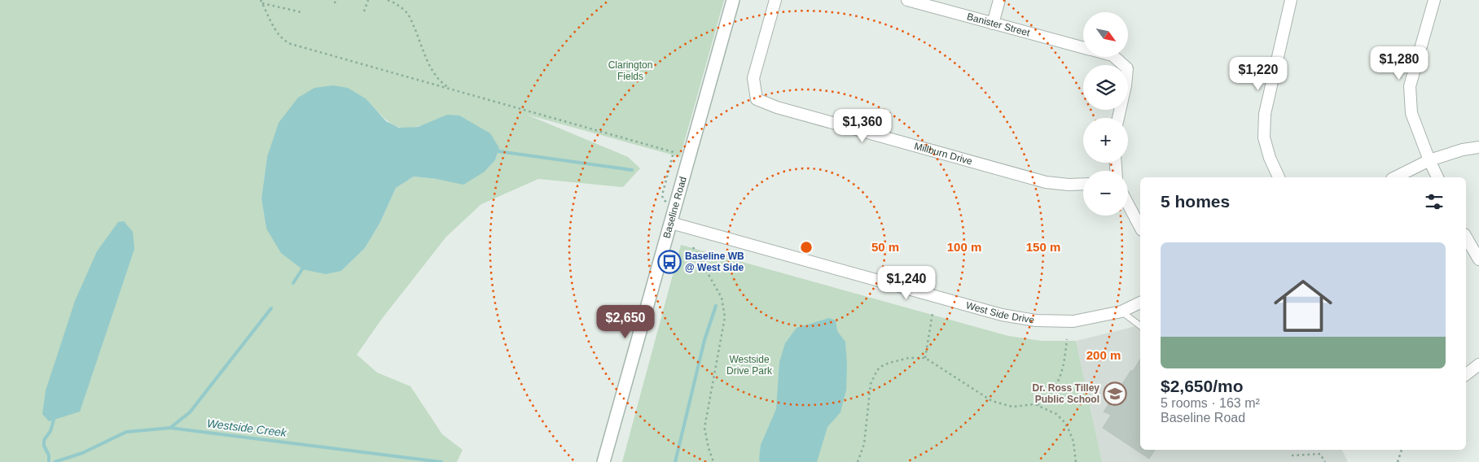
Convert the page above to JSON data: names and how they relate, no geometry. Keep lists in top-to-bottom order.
{
  "streets": {
    "street": [
      "Banister Street",
      "Millburn Drive",
      "Baseline Road",
      "West Side Drive"
    ]
  },
  "crossings": [
    ["Baseline Road", "West Side Drive"]
  ],
  "water": ["Westside Creek"],
  "parks": ["Clarington Fields", "Westside Drive Park"],
  "places": {
    "bus stop": ["Baseline WB @ West Side"],
    "school or university": ["Dr. Ross Tilley Public School"]
  },
  "north": "bottom right",
  "page": {
    "map_buttons": ["+", "−"],
    "price": [
      "$1,280",
      "$1,220",
      "$1,360",
      "$1,240",
      "$2,650"
    ],
    "heading": "5 homes",
    "list": [
      {
        "name": "$2,650/mo",
        "note": "5 rooms · 163 m² · Baseline Road"
      }
    ]
  },
  "rings": [
    "50 m",
    "100 m",
    "150 m",
    "200 m"
  ]
}
